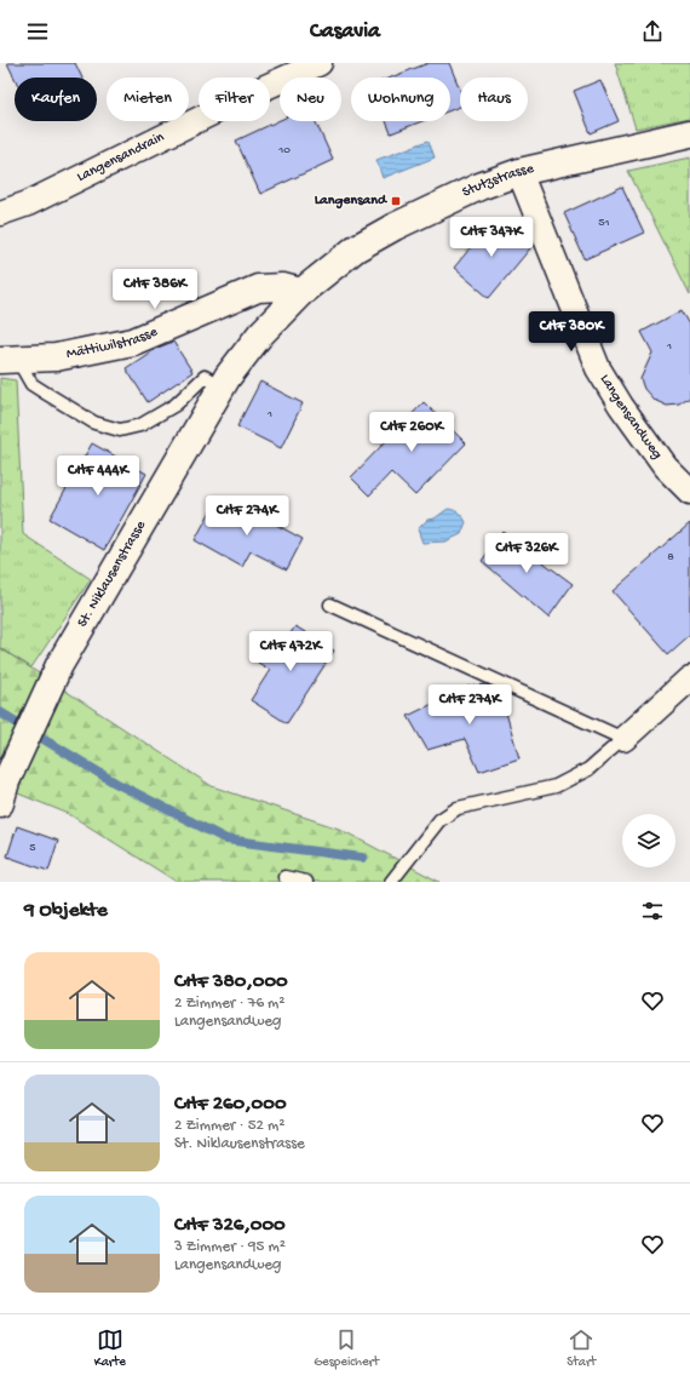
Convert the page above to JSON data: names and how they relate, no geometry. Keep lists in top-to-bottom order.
{
  "streets": {
    "street": [
      "Langensandrain",
      "Stutzstrasse",
      "Mättiwilstrasse",
      "Langensandweg",
      "St. Niklausenstrasse"
    ]
  },
  "crossings": [
    ["Stutzstrasse", "Mättiwilstrasse"],
    ["Stutzstrasse", "Langensandweg"],
    ["Stutzstrasse", "St. Niklausenstrasse"],
    ["Mättiwilstrasse", "St. Niklausenstrasse"]
  ],
  "places": {
    "transit": ["Langensand"]
  },
  "house_numbers": [
    "10",
    "51",
    "1",
    "1",
    "8",
    "5"
  ],
  "page": {
    "header": "Casavia",
    "chip": [
      "Kaufen",
      "Mieten",
      "Filter",
      "Neu",
      "Wohnung",
      "Haus"
    ],
    "price": [
      "CHF 347K",
      "CHF 386K",
      "CHF 380K",
      "CHF 260K",
      "CHF 444K",
      "CHF 274K",
      "CHF 326K",
      "CHF 472K",
      "CHF 274K"
    ],
    "heading": "9 Objekte",
    "list": [
      {
        "name": "CHF 380,000",
        "note": "2 Zimmer · 76 m² · Langensandweg"
      },
      {
        "name": "CHF 260,000",
        "note": "2 Zimmer · 52 m² · St. Niklausenstrasse"
      },
      {
        "name": "CHF 326,000",
        "note": "3 Zimmer · 95 m² · Langensandweg"
      }
    ],
    "tabs": ["Karte", "Gespeichert", "Start"]
  }
}
